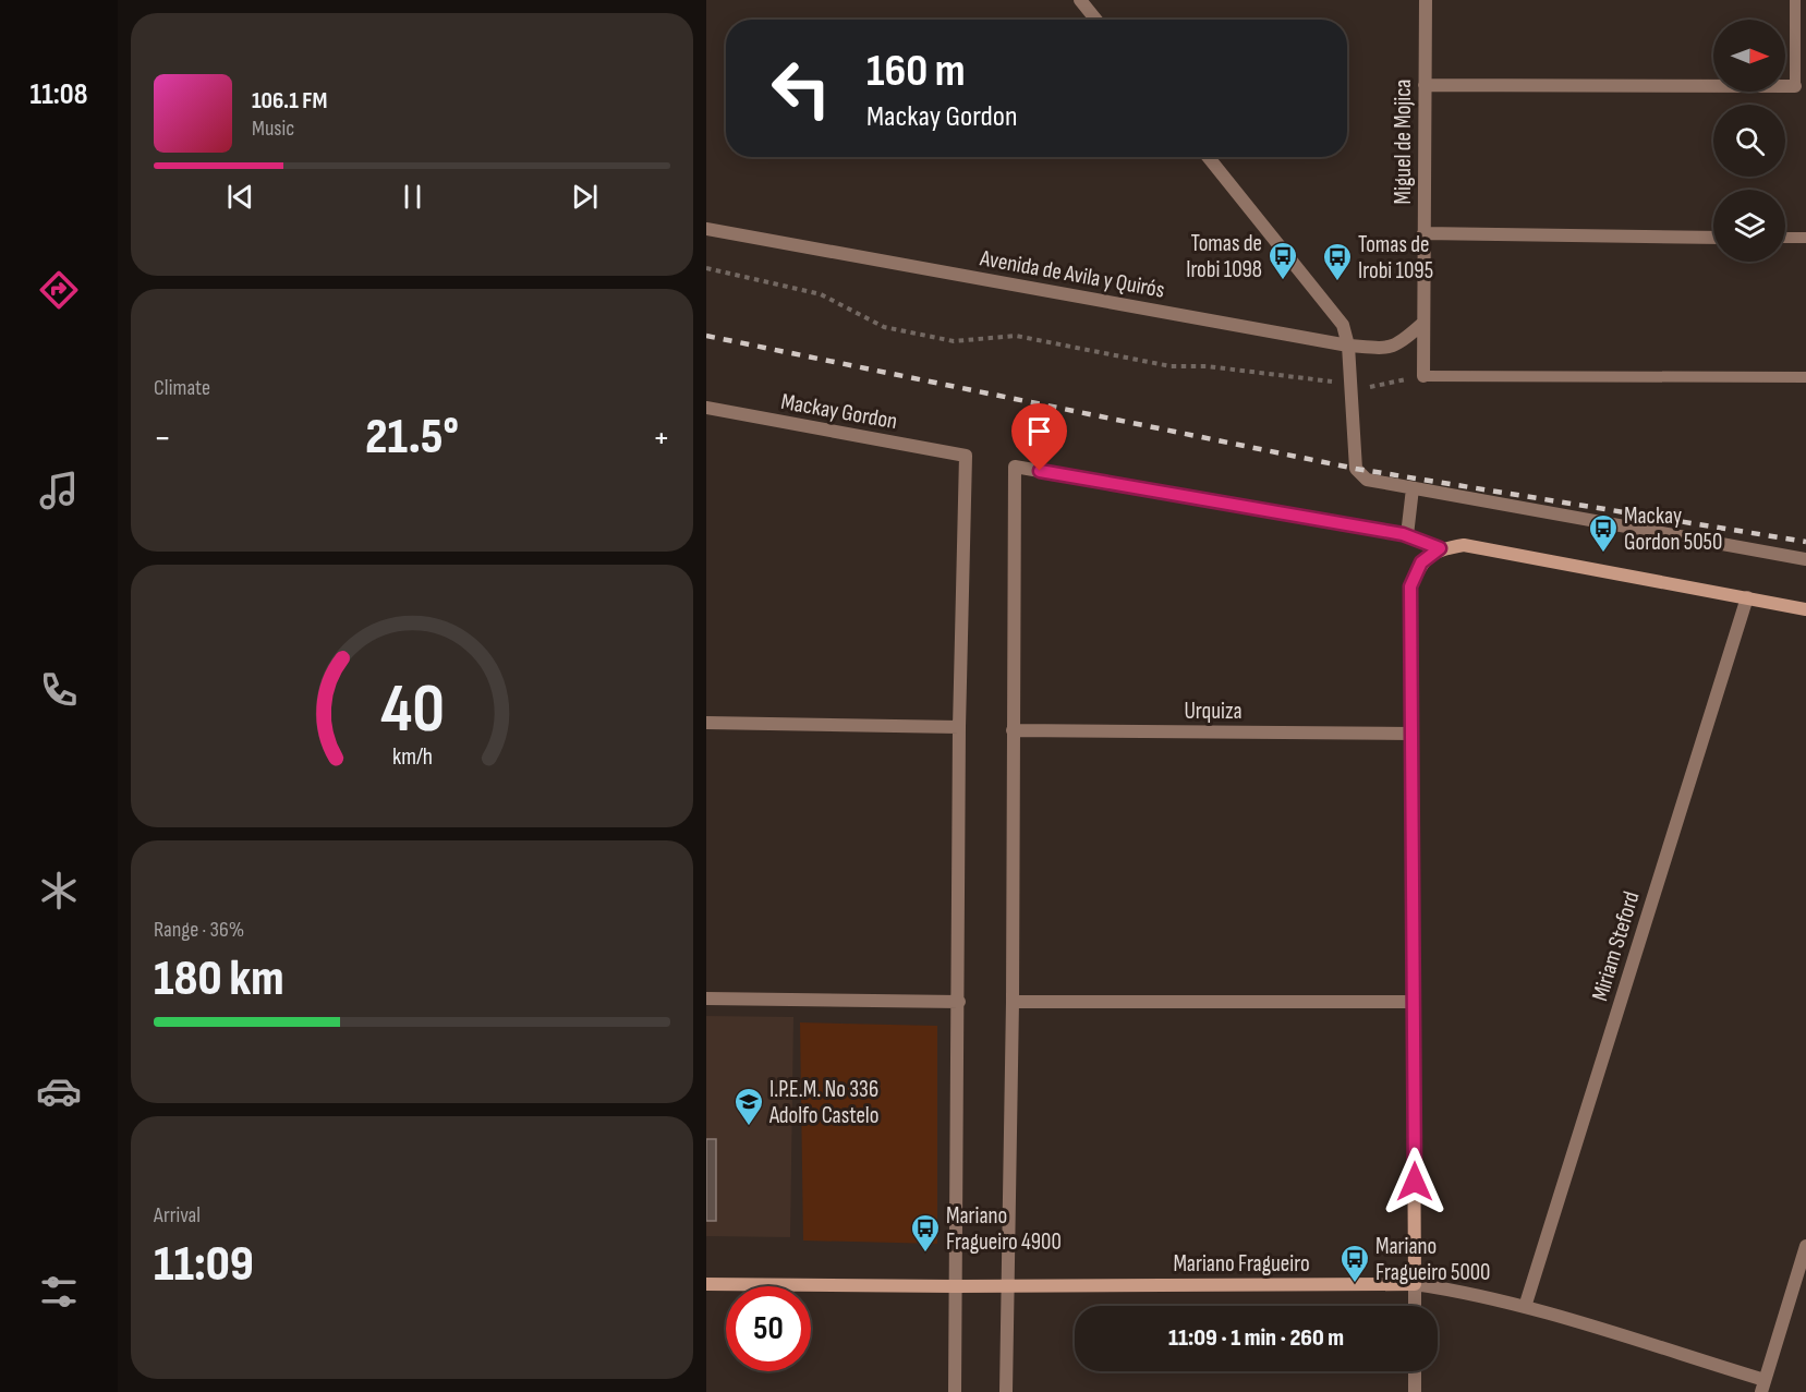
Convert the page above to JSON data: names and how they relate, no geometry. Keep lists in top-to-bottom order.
{
  "streets": {
    "main road": ["Mariano Fragueiro"],
    "street": [
      "Miguel de Mojica",
      "Avenida de Avila y Quirós",
      "Mackay Gordon",
      "Urquiza",
      "Miriam Steford"
    ]
  },
  "crossings": [
    ["Miguel de Mojica", "Avenida de Avila y Quirós"],
    ["Miriam Steford", "Mariano Fragueiro"]
  ],
  "places": {
    "bus stop": [
      "Tomas de Irobi 1098",
      "Tomas de Irobi 1095",
      "Mackay Gordon 5050",
      "Mariano Fragueiro 4900",
      "Mariano Fragueiro 5000"
    ],
    "school or university": ["I.P.E.M. No 336 Adolfo Castelo"]
  },
  "north": "right",
  "page": {
    "tabs": "11:08",
    "turn": ["160 m", "Mackay Gordon"],
    "song": ["106.1 FM", "Music"],
    "tile": [
      "Climate",
      ["Range · 36%", "180 km"],
      ["Arrival", "11:09"]
    ],
    "heat": ["−", "21.5°", "+"],
    "limit": "50",
    "trip": "11:09 · 1 min · 260 m",
    "gauge": ["40", "km/h"]
  }
}
